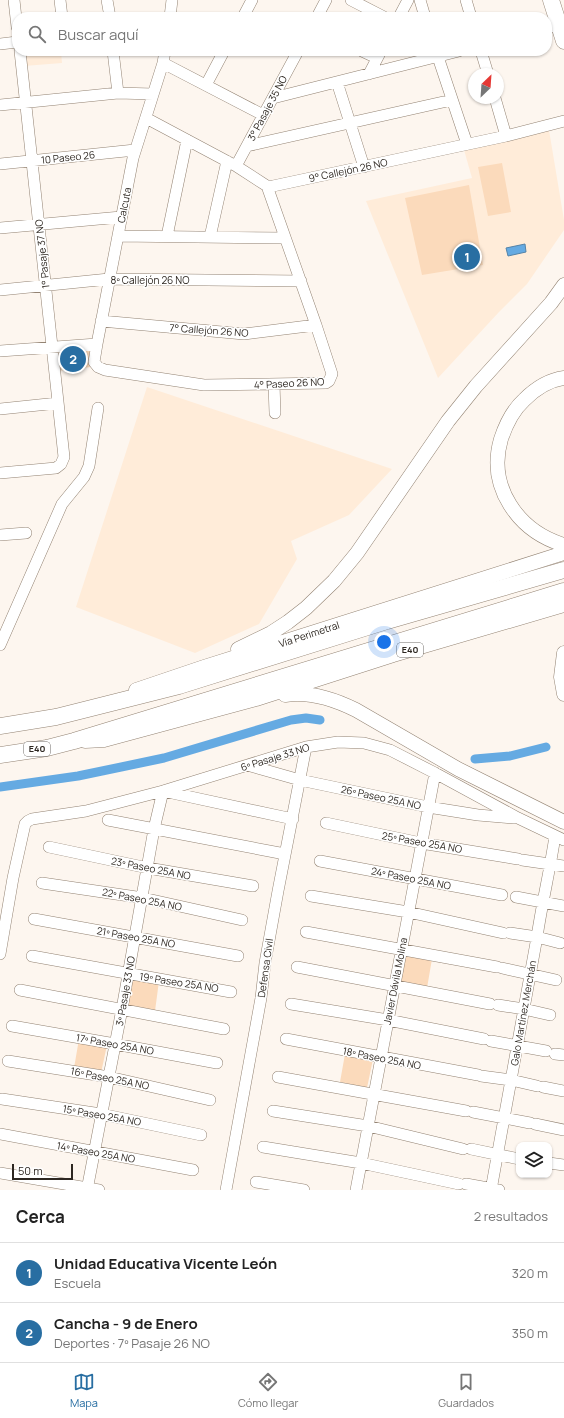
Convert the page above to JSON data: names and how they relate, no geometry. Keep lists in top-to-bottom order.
{
  "streets": {
    "highway": ["Vía Perimetral", "E40"],
    "street": [
      "3° Pasaje 35 NO",
      "10 Paseo 26",
      "9° Callejón 26 NO",
      "Calcuta",
      "1° Pasaje 37 NO",
      "8º Callejón 26 NO",
      "7° Callejón 26 NO",
      "4° Paseo 26 NO",
      "6º Pasaje 33 NO",
      "26º Paseo 25A NO",
      "25º Paseo 25A NO",
      "23º Paseo 25A NO",
      "24º Paseo 25A NO",
      "22º Paseo 25A NO",
      "21º Paseo 25A NO",
      "Defensa Civil",
      "Javier Dávila Molina",
      "19º Paseo 25A NO",
      "3º Pasaje 33 NO",
      "Galo Martínez Merchán",
      "17º Paseo 25A NO",
      "18º Paseo 25A NO",
      "16º Paseo 25A NO",
      "15º Paseo 25A NO",
      "14º Paseo 25A NO"
    ]
  },
  "crossings": [
    ["10 Paseo 26", "Calcuta"],
    ["10 Paseo 26", "1° Pasaje 37 NO"],
    ["9° Callejón 26 NO", "4° Paseo 26 NO"],
    ["Calcuta", "8º Callejón 26 NO"],
    ["Calcuta", "7° Callejón 26 NO"],
    ["Calcuta", "4° Paseo 26 NO"],
    ["1° Pasaje 37 NO", "8º Callejón 26 NO"],
    ["8º Callejón 26 NO", "4° Paseo 26 NO"],
    ["7° Callejón 26 NO", "4° Paseo 26 NO"],
    ["6º Pasaje 33 NO", "26º Paseo 25A NO"],
    ["6º Pasaje 33 NO", "Defensa Civil"],
    ["6º Pasaje 33 NO", "Javier Dávila Molina"],
    ["6º Pasaje 33 NO", "3º Pasaje 33 NO"],
    ["6º Pasaje 33 NO", "Galo Martínez Merchán"],
    ["26º Paseo 25A NO", "Defensa Civil"],
    ["26º Paseo 25A NO", "Javier Dávila Molina"],
    ["25º Paseo 25A NO", "Javier Dávila Molina"],
    ["25º Paseo 25A NO", "Galo Martínez Merchán"],
    ["23º Paseo 25A NO", "3º Pasaje 33 NO"],
    ["24º Paseo 25A NO", "Javier Dávila Molina"],
    ["22º Paseo 25A NO", "3º Pasaje 33 NO"],
    ["21º Paseo 25A NO", "3º Pasaje 33 NO"],
    ["Javier Dávila Molina", "18º Paseo 25A NO"],
    ["19º Paseo 25A NO", "3º Pasaje 33 NO"],
    ["3º Pasaje 33 NO", "17º Paseo 25A NO"],
    ["3º Pasaje 33 NO", "16º Paseo 25A NO"],
    ["3º Pasaje 33 NO", "15º Paseo 25A NO"],
    ["3º Pasaje 33 NO", "14º Paseo 25A NO"],
    ["Galo Martínez Merchán", "18º Paseo 25A NO"]
  ],
  "scale_bar": "50 m",
  "north": "top right",
  "page": {
    "search": "Buscar aquí",
    "pins": ["1", "2"],
    "scale": "50 m",
    "heading": ["Cerca", "2 resultados"],
    "list": [
      {
        "mark": "1",
        "name": "Unidad Educativa Vicente León",
        "note": "Escuela",
        "value": "320 m"
      },
      {
        "mark": "2",
        "name": "Cancha - 9 de Enero",
        "note": "Deportes · 7º Pasaje 26 NO",
        "value": "350 m"
      }
    ],
    "nav": ["Mapa", "Cómo llegar", "Guardados"]
  }
}
